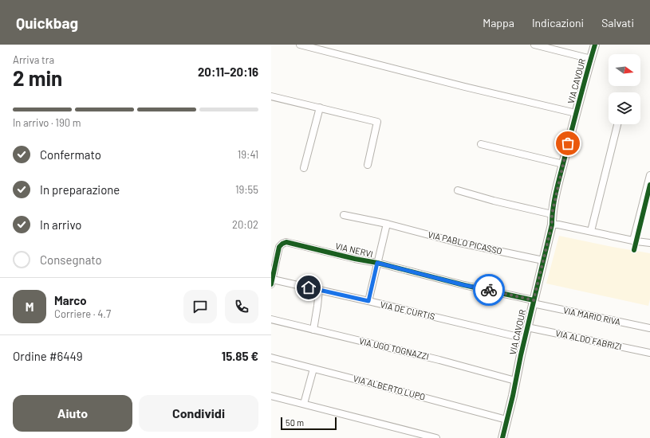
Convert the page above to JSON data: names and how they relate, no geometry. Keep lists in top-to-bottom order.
{
  "streets": {
    "street": [
      "VIA CAVOUR",
      "VIA PABLO PICASSO",
      "VIA NERVI",
      "VIA DE CURTIS",
      "VIA MARIO RIVA",
      "VIA ALDO FABRIZI",
      "VIA UGO TOGNAZZI",
      "VIA ALBERTO LUPO"
    ]
  },
  "crossings": [
    ["VIA CAVOUR", "VIA PABLO PICASSO"],
    ["VIA CAVOUR", "VIA NERVI"],
    ["VIA CAVOUR", "VIA DE CURTIS"],
    ["VIA CAVOUR", "VIA MARIO RIVA"],
    ["VIA CAVOUR", "VIA ALDO FABRIZI"],
    ["VIA CAVOUR", "VIA UGO TOGNAZZI"],
    ["VIA CAVOUR", "VIA ALBERTO LUPO"],
    ["VIA NERVI", "VIA DE CURTIS"],
    ["VIA NERVI", "VIA MARIO RIVA"]
  ],
  "scale_bar": "50 m",
  "north": "right",
  "page": {
    "header": "Quickbag",
    "nav": ["Mappa", "Indicazioni", "Salvati"],
    "heading": ["2 min", "Arriva tra", "20:11–20:16"],
    "panel": [
      "Marco",
      "Corriere · 4.7",
      "Ordine #6449",
      "15.85 €"
    ],
    "bar": "In arrivo · 190 m",
    "list": [
      ["Confermato", "19:41"],
      ["In preparazione", "19:55"],
      ["In arrivo", "20:02"],
      "Consegnato"
    ],
    "round": "M",
    "buttons": ["Aiuto", "Condividi"],
    "scale": "50 m"
  }
}
